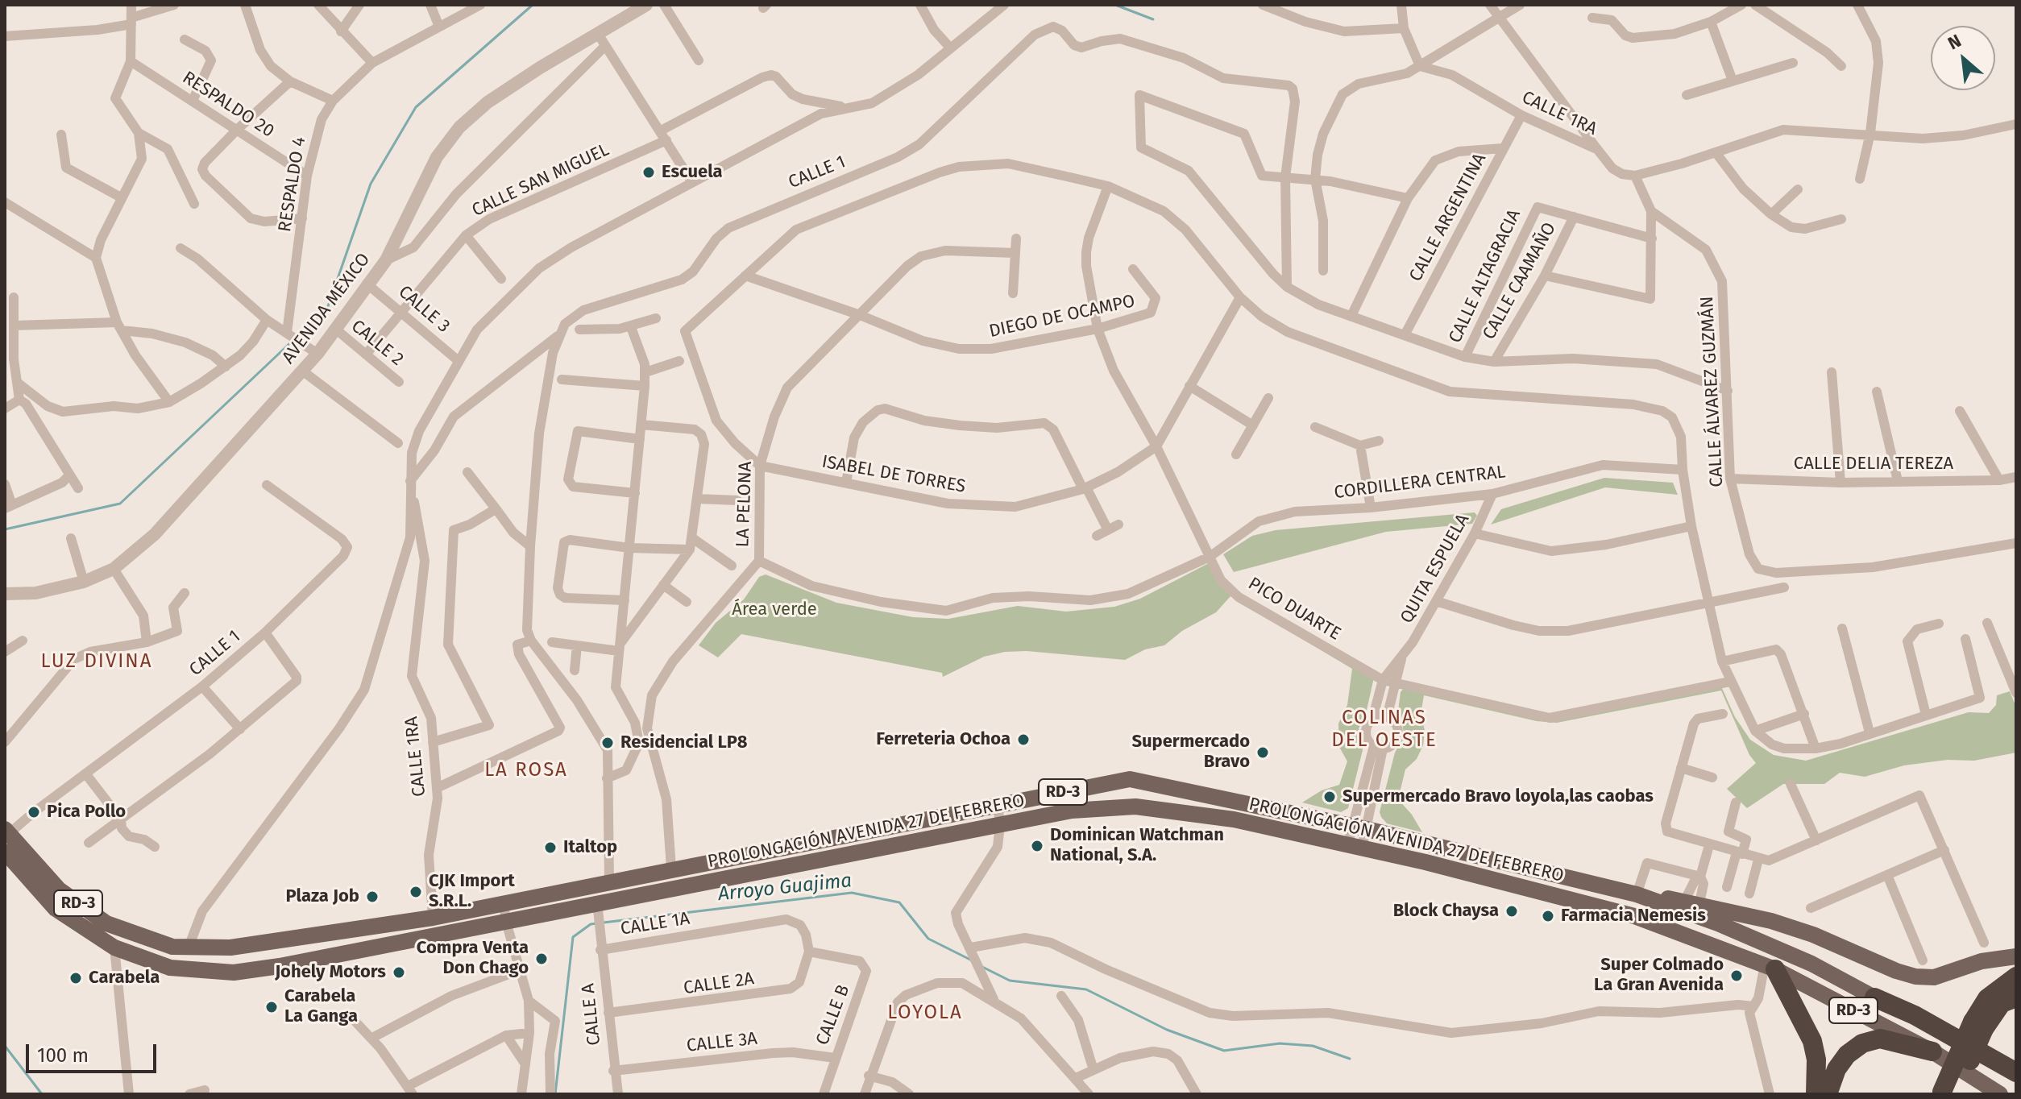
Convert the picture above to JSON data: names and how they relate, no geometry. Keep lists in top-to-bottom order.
{
  "streets": {
    "main road": ["RD-3", "PROLONGACIÓN AVENIDA 27 DE FEBRERO"],
    "street": [
      "RESPALDO 20",
      "CALLE 1RA",
      "CALLE 1",
      "CALLE SAN MIGUEL",
      "RESPALDO 4",
      "CALLE ARGENTINA",
      "CALLE ALTAGRACIA",
      "CALLE CAAMAÑO",
      "AVENIDA MÉXICO",
      "CALLE 3",
      "DIEGO DE OCAMPO",
      "CALLE 2",
      "CALLE ÁLVAREZ GUZMÁN",
      "CALLE DELIA TEREZA",
      "ISABEL DE TORRES",
      "CORDILLERA CENTRAL",
      "LA PELONA",
      "QUITA ESPUELA",
      "PICO DUARTE",
      "CALLE 1A",
      "CALLE 2A",
      "CALLE A",
      "CALLE B",
      "CALLE 3A"
    ]
  },
  "crossings": [
    ["RESPALDO 20", "RESPALDO 4"],
    ["CALLE 1RA", "CALLE ARGENTINA"],
    ["CALLE 1RA", "PROLONGACIÓN AVENIDA 27 DE FEBRERO"],
    ["CALLE 1", "PROLONGACIÓN AVENIDA 27 DE FEBRERO"],
    ["CALLE SAN MIGUEL", "CALLE 3"],
    ["CALLE SAN MIGUEL", "CALLE 2"],
    ["CALLE ALTAGRACIA", "CALLE CAAMAÑO"],
    ["AVENIDA MÉXICO", "CALLE 3"],
    ["AVENIDA MÉXICO", "CALLE 2"],
    ["DIEGO DE OCAMPO", "LA PELONA"],
    ["DIEGO DE OCAMPO", "PICO DUARTE"],
    ["CALLE ÁLVAREZ GUZMÁN", "CALLE DELIA TEREZA"],
    ["ISABEL DE TORRES", "LA PELONA"],
    ["ISABEL DE TORRES", "PICO DUARTE"],
    ["CORDILLERA CENTRAL", "LA PELONA"],
    ["CORDILLERA CENTRAL", "QUITA ESPUELA"],
    ["CORDILLERA CENTRAL", "PICO DUARTE"],
    ["LA PELONA", "PROLONGACIÓN AVENIDA 27 DE FEBRERO"],
    ["PROLONGACIÓN AVENIDA 27 DE FEBRERO", "CALLE A"],
    ["CALLE 1A", "CALLE 2A"],
    ["CALLE 1A", "CALLE A"],
    ["CALLE 1A", "CALLE B"],
    ["CALLE 2A", "CALLE A"],
    ["CALLE 2A", "CALLE B"],
    ["CALLE A", "CALLE 3A"],
    ["CALLE B", "CALLE 3A"]
  ],
  "districts": [
    "LUZ DIVINA",
    "COLINAS DEL OESTE",
    "LA ROSA",
    "LOYOLA"
  ],
  "water": ["Arroyo Guajima"],
  "parks": ["Área verde"],
  "places": [
    "Escuela",
    "Ferreteria Ochoa",
    "Residencial LP8",
    "Supermercado Bravo",
    "Supermercado Bravo loyola,las caobas",
    "Pica Pollo",
    "Dominican Watchman National, S.A.",
    "Italtop",
    "CJK Import S.R.L.",
    "Plaza Job",
    "Block Chaysa",
    "Farmacia Nemesis",
    "Compra Venta Don Chago",
    "Johely Motors",
    "Super Colmado La Gran Avenida",
    "Carabela",
    "Carabela La Ganga"
  ],
  "scale_bar": "100 m",
  "north": "top left"
}
